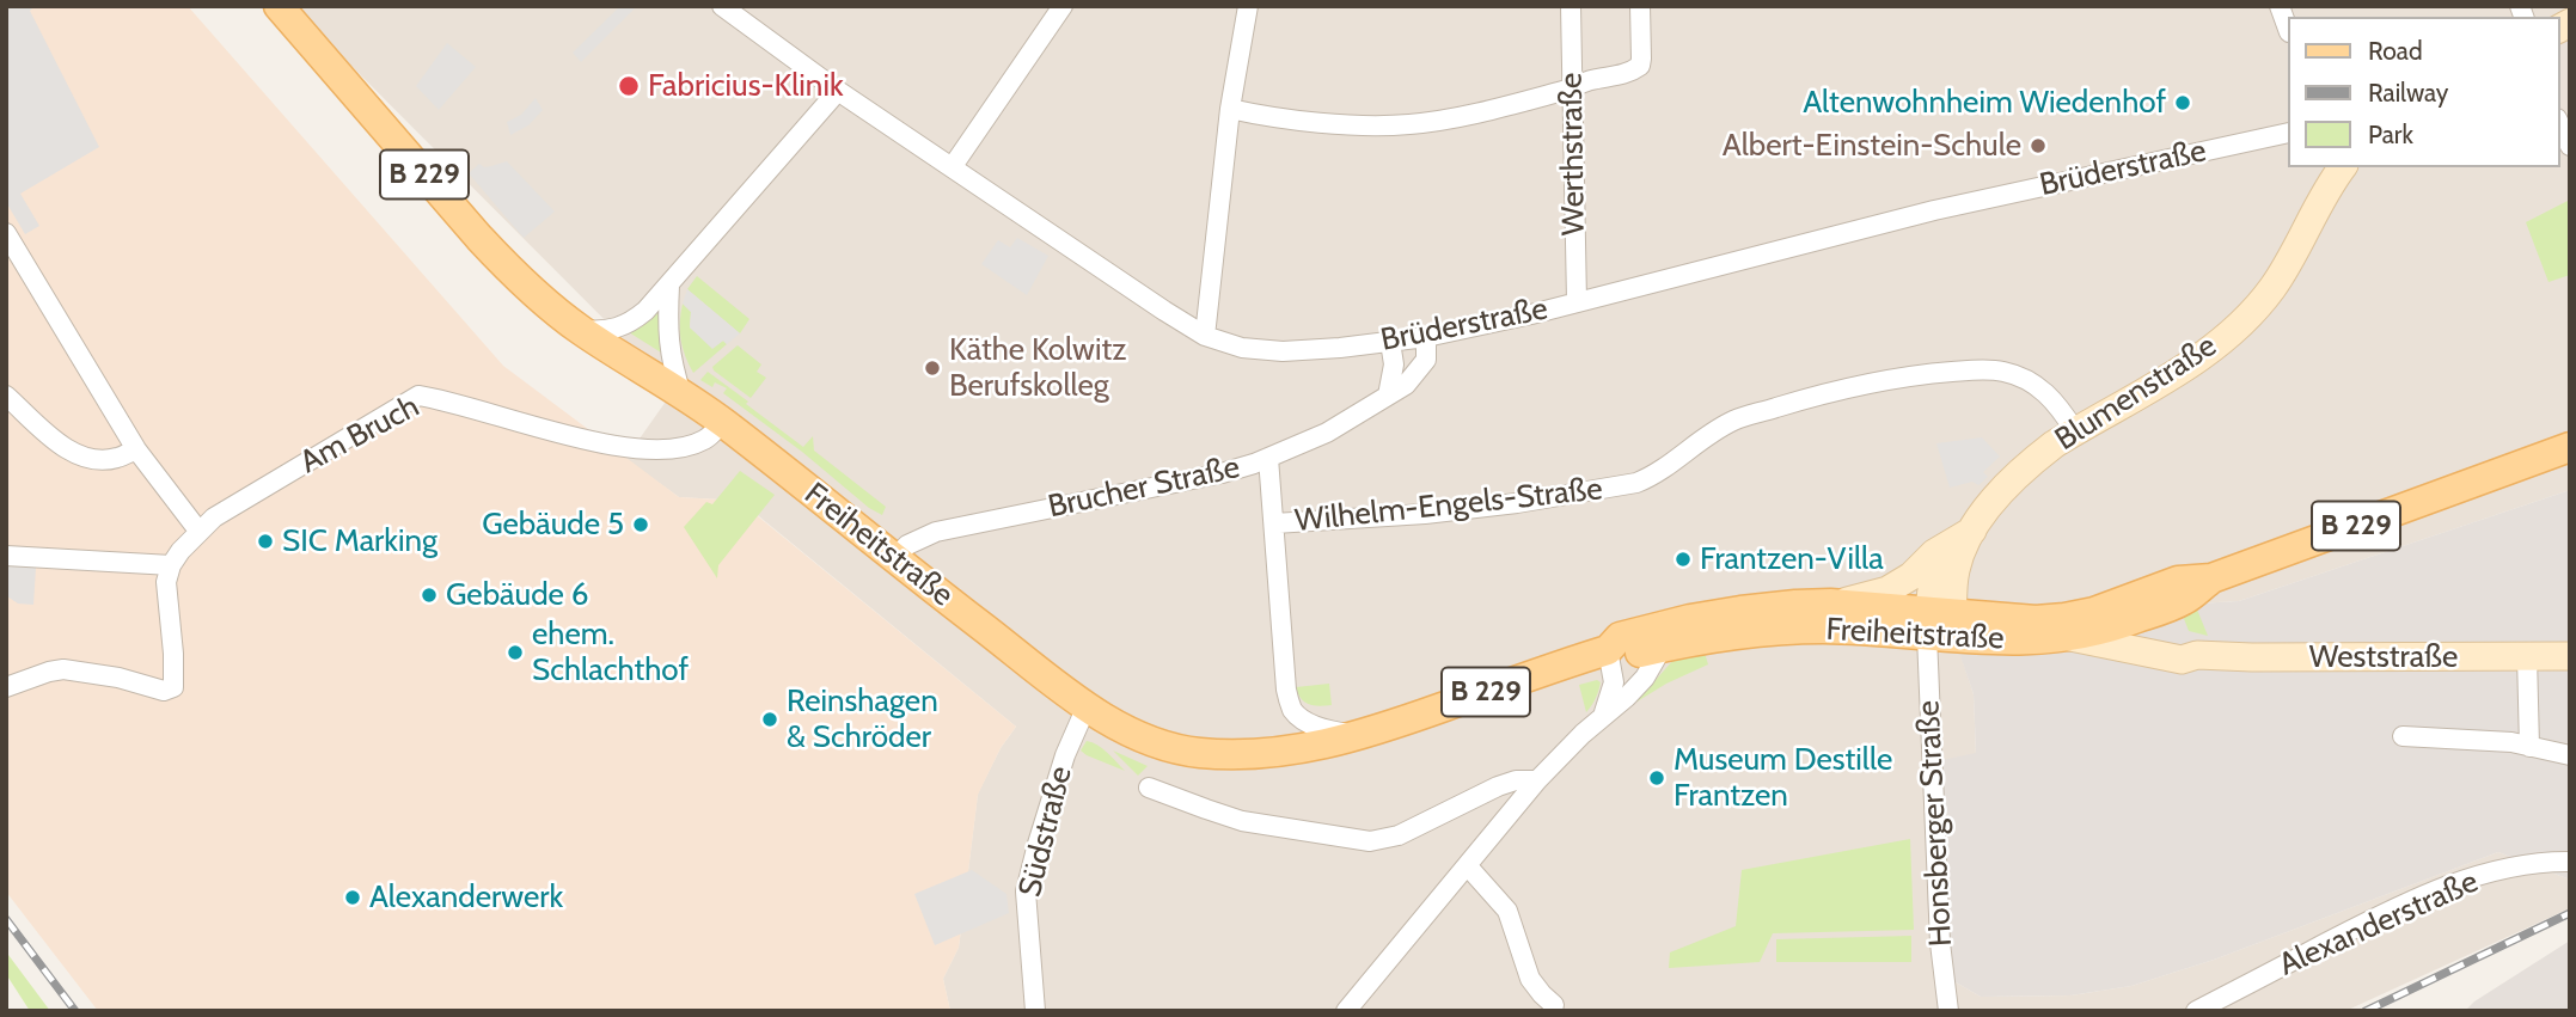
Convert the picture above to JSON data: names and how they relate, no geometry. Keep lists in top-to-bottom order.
{
  "streets": {
    "main road": ["B 229", "Freiheitstraße"],
    "street": [
      "Werthstraße",
      "Brüderstraße",
      "Blumenstraße",
      "Am Bruch",
      "Brucher Straße",
      "Wilhelm-Engels-Straße",
      "Weststraße",
      "Honsberger Straße",
      "Südstraße",
      "Alexanderstraße"
    ]
  },
  "crossings": [
    ["Werthstraße", "Brüderstraße"],
    ["Brüderstraße", "Brucher Straße"],
    ["Blumenstraße", "Wilhelm-Engels-Straße"],
    ["Blumenstraße", "Freiheitstraße"],
    ["Blumenstraße", "Honsberger Straße"],
    ["Am Bruch", "Freiheitstraße"],
    ["Brucher Straße", "Freiheitstraße"],
    ["Freiheitstraße", "Weststraße"],
    ["Freiheitstraße", "Honsberger Straße"],
    ["Freiheitstraße", "Südstraße"]
  ],
  "places": [
    "Fabricius-Klinik",
    "Altenwohnheim Wiedenhof",
    "Albert-Einstein-Schule",
    "Käthe Kolwitz Berufskolleg",
    "Gebäude 5",
    "SIC Marking",
    "Frantzen-Villa",
    "Gebäude 6",
    "ehem. Schlachthof",
    "Reinshagen & Schröder",
    "Museum Destille Frantzen",
    "Alexanderwerk"
  ],
  "legend": ["Road", "Railway", "Park"]
}
